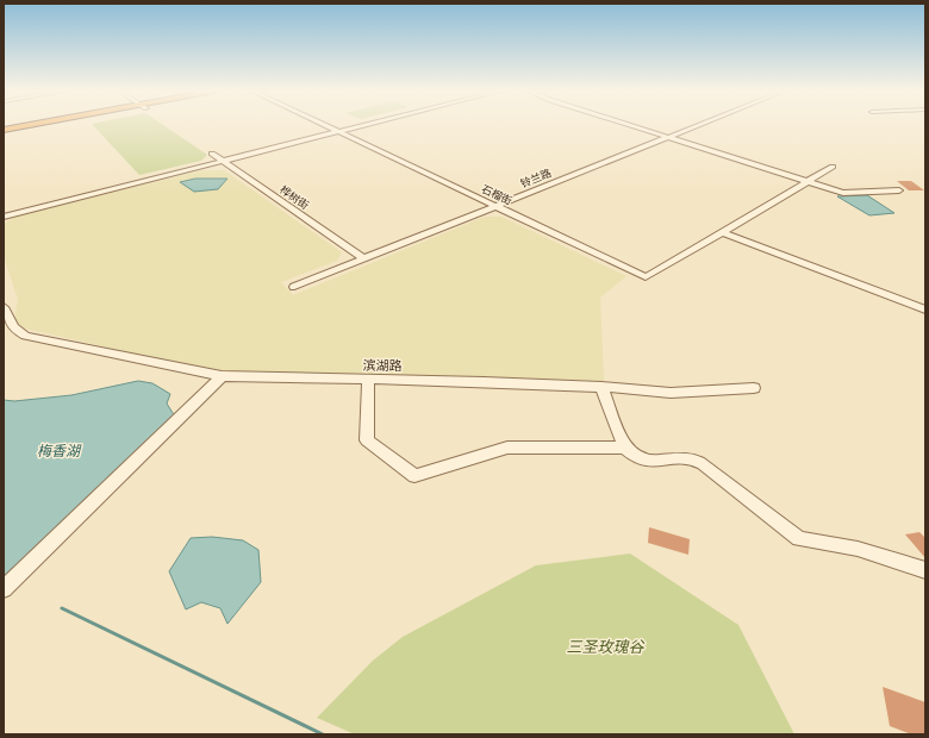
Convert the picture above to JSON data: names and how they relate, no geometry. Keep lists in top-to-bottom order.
{
  "streets": {
    "street": [
      "铃兰路",
      "石榴街",
      "桦树街",
      "滨湖路"
    ]
  },
  "crossings": [
    ["铃兰路", "石榴街"],
    ["铃兰路", "桦树街"]
  ],
  "water": ["梅香湖"],
  "parks": ["三圣玫瑰谷"]
}
